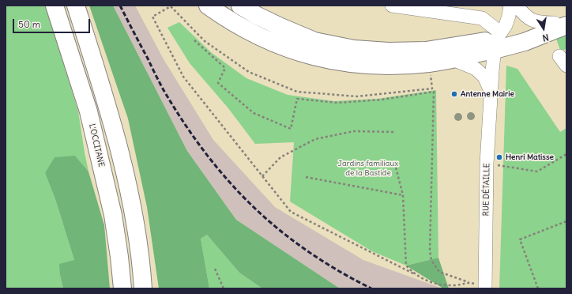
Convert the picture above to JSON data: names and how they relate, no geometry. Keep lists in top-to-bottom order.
{
  "streets": {
    "main road": ["L'OCCITANE"],
    "street": ["RUE DÉTAILLE"]
  },
  "parks": ["Jardins familiaux de la Bastide"],
  "places": ["Antenne Mairie", "Henri Matisse"],
  "scale_bar": "50 m",
  "north": "bottom"
}
